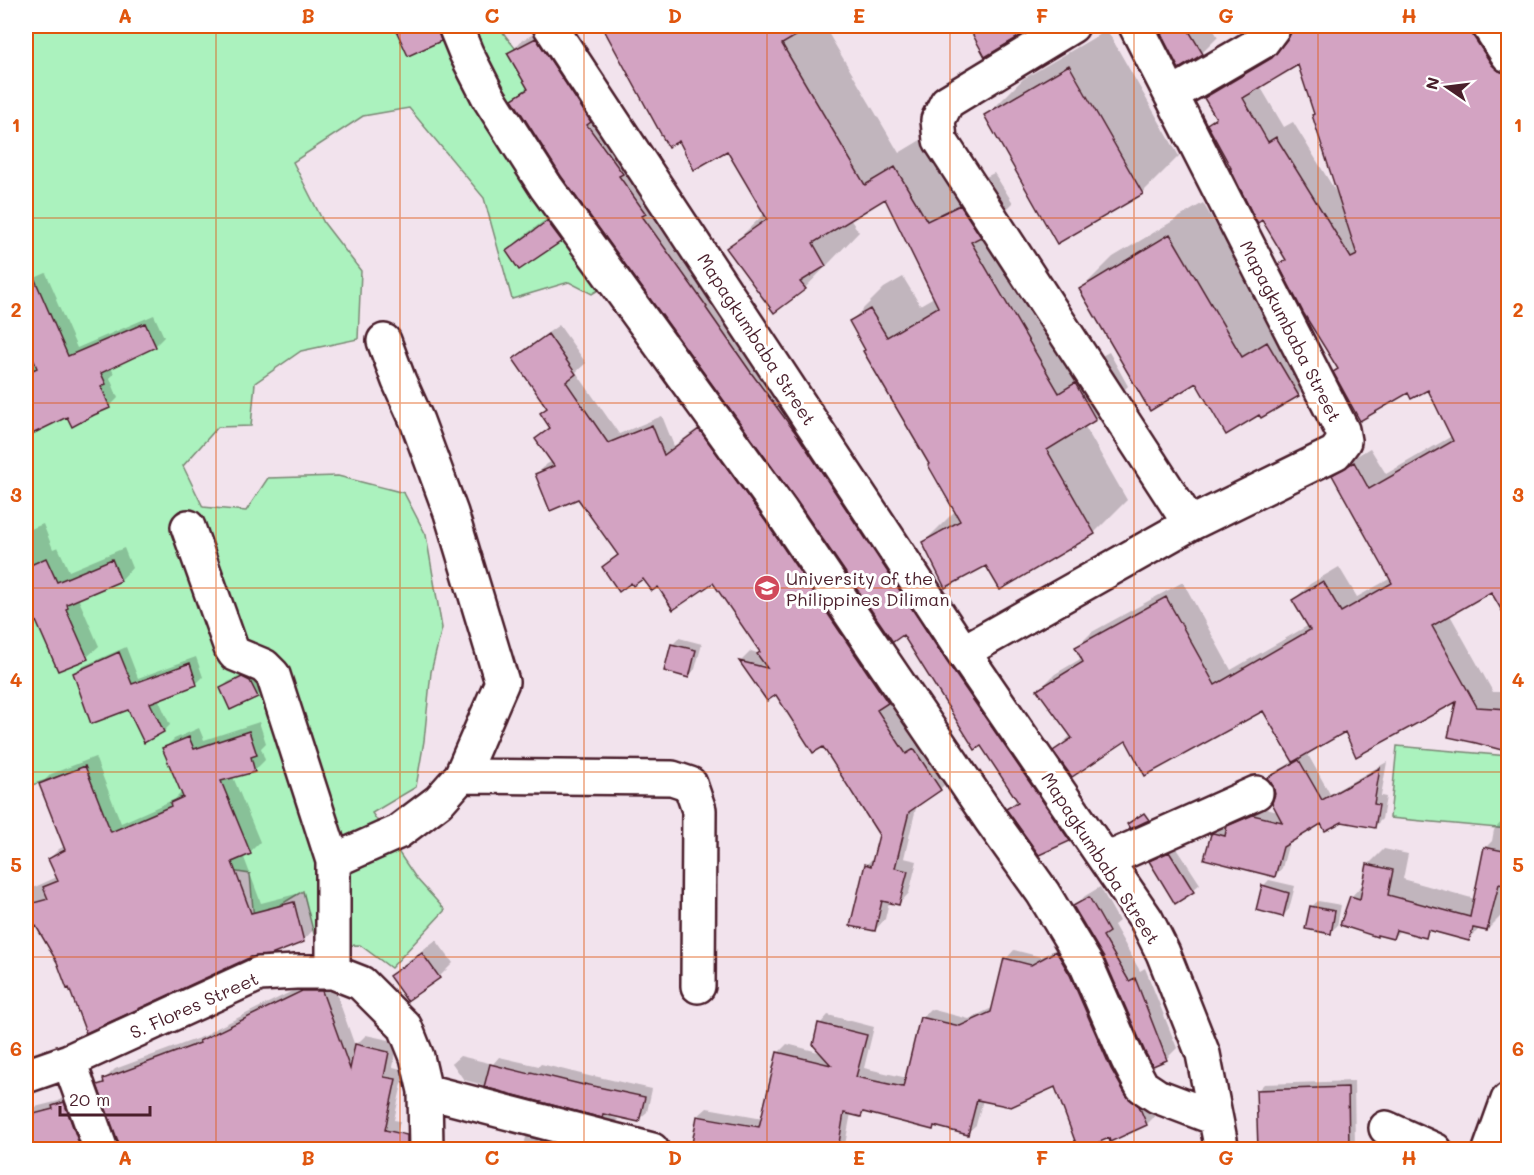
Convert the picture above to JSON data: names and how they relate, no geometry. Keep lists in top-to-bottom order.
{
  "streets": {
    "street": ["Mapagkumbaba Street", "S. Flores Street"]
  },
  "places": {
    "school or university": ["University of the Philippines Diliman"]
  },
  "scale_bar": "20 m",
  "north": "left",
  "grid": {
    "columns": [
      "A",
      "B",
      "C",
      "D",
      "E",
      "F",
      "G",
      "H"
    ],
    "rows": [
      "1",
      "2",
      "3",
      "4",
      "5",
      "6"
    ]
  }
}
